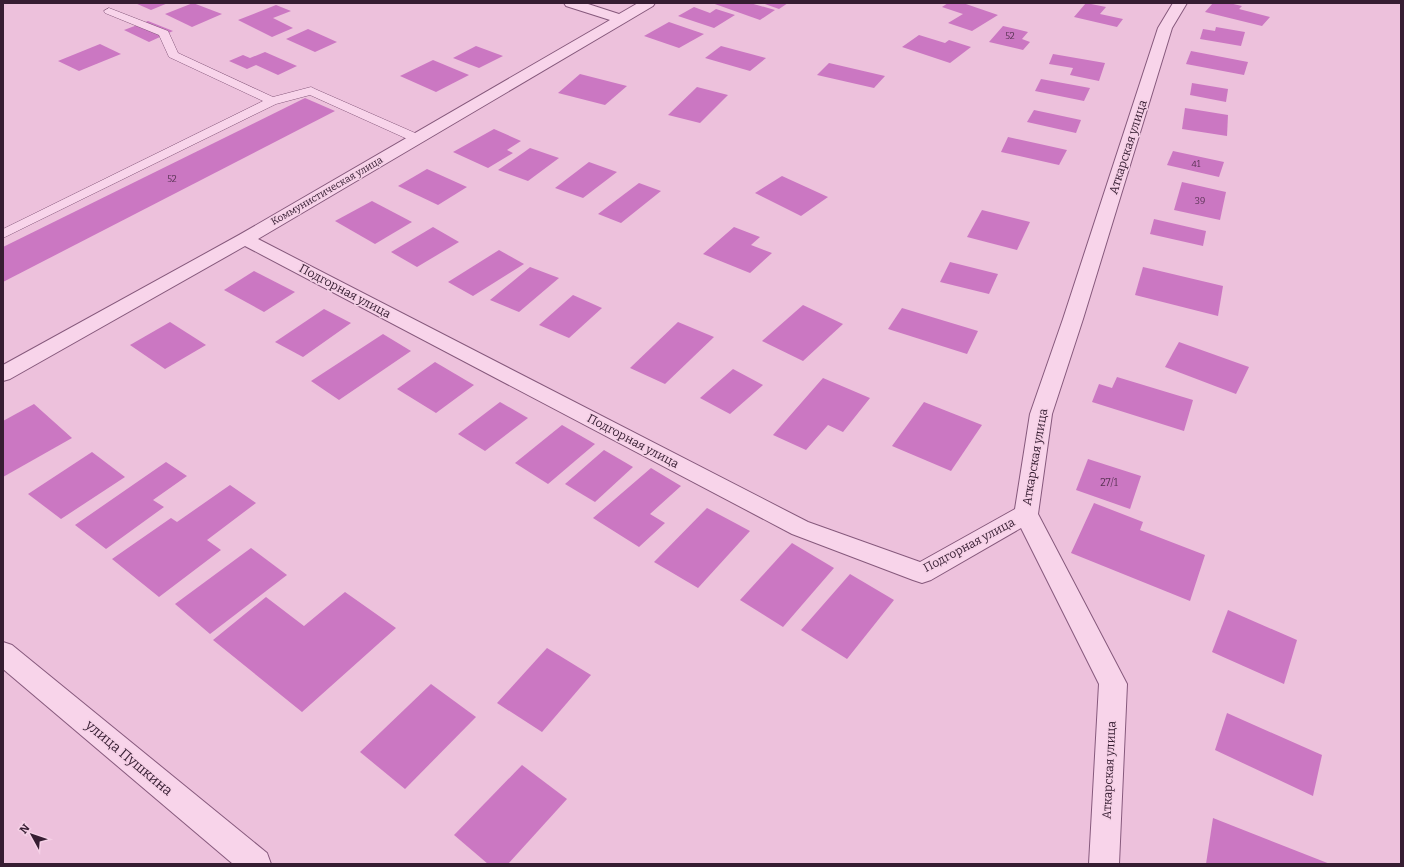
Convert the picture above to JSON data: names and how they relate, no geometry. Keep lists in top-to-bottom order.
{
  "streets": {
    "street": [
      "Аткарская улица",
      "Коммунистическая улица",
      "Подгорная улица",
      "улица Пушкина"
    ]
  },
  "crossings": [
    ["Аткарская улица", "Подгорная улица"],
    ["Коммунистическая улица", "Подгорная улица"]
  ],
  "house_numbers": [
    "52",
    "41",
    "52",
    "39",
    "27/1"
  ],
  "north": "top left"
}
